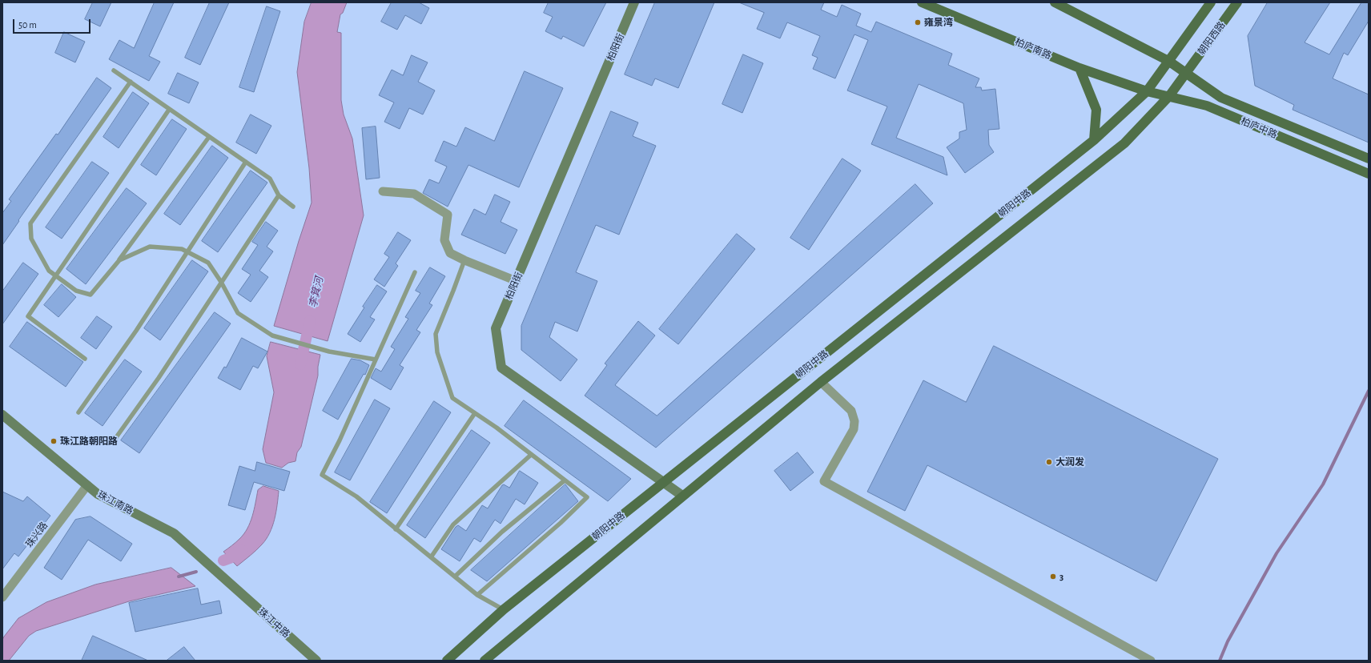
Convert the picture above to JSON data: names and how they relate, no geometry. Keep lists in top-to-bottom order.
{
  "streets": {
    "main road": [
      "朝阳西路",
      "柏庐南路",
      "柏庐中路",
      "朝阳中路"
    ],
    "street": [
      "柏阳街",
      "珠江南路",
      "珠兴路",
      "珠江中路"
    ]
  },
  "crossings": [
    ["朝阳西路", "柏庐中路"],
    ["朝阳西路", "朝阳中路"],
    ["柏阳街", "朝阳中路"],
    ["柏庐南路", "柏庐中路"],
    ["柏庐南路", "朝阳中路"],
    ["柏庐中路", "朝阳中路"],
    ["珠江南路", "珠兴路"],
    ["珠江南路", "珠江中路"]
  ],
  "water": ["李箕河"],
  "places": [
    "雍景湾",
    "珠江路朝阳路",
    "大润发",
    "3"
  ],
  "scale_bar": "50 m"
}
